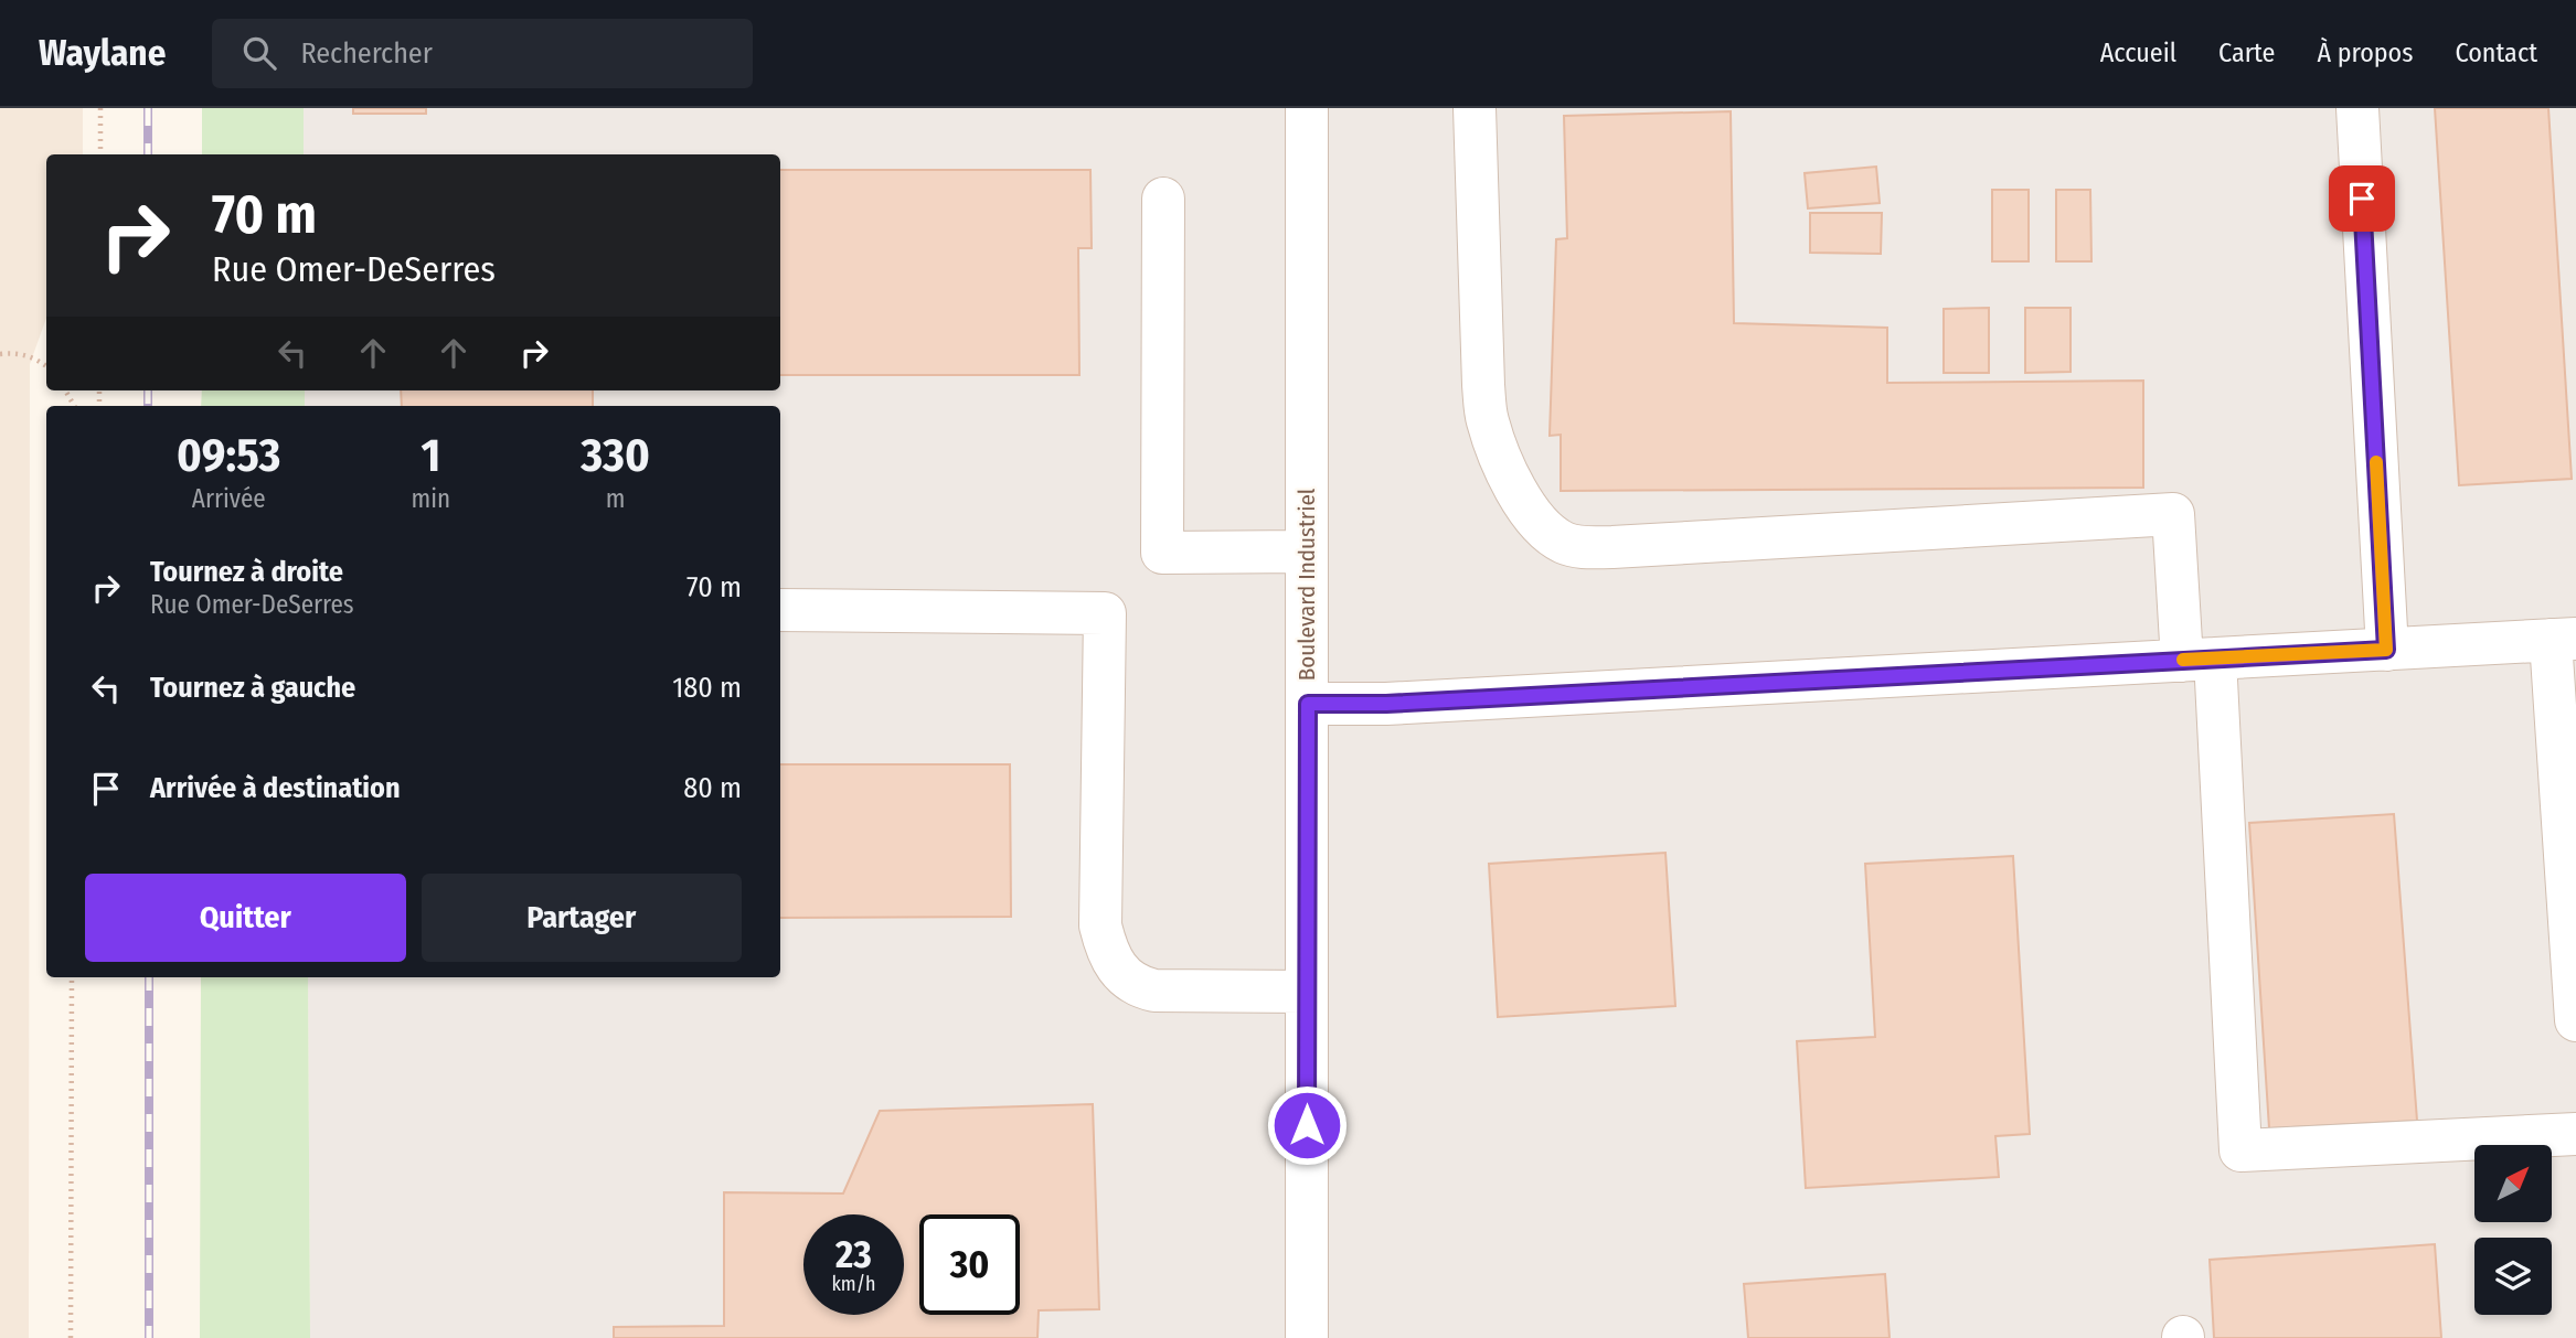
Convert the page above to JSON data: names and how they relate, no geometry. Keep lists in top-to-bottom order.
{
  "streets": {
    "street": ["Boulevard Industriel"]
  },
  "north": "top right",
  "page": {
    "header": "Waylane",
    "search": "Rechercher",
    "nav": [
      "Accueil",
      "Carte",
      "À propos",
      "Contact"
    ],
    "turn": ["70 m", "Rue Omer-DeSerres"],
    "eta": [
      "09:53",
      "Arrivée",
      "1",
      "min",
      "330",
      "m"
    ],
    "list": [
      {
        "name": "Tournez à droite",
        "note": "Rue Omer-DeSerres",
        "value": "70 m"
      },
      {
        "name": "Tournez à gauche",
        "value": "180 m"
      },
      {
        "name": "Arrivée à destination",
        "value": "80 m"
      }
    ],
    "buttons": ["Quitter", "Partager"],
    "speed": "23 km/h",
    "limit": "30"
  }
}
